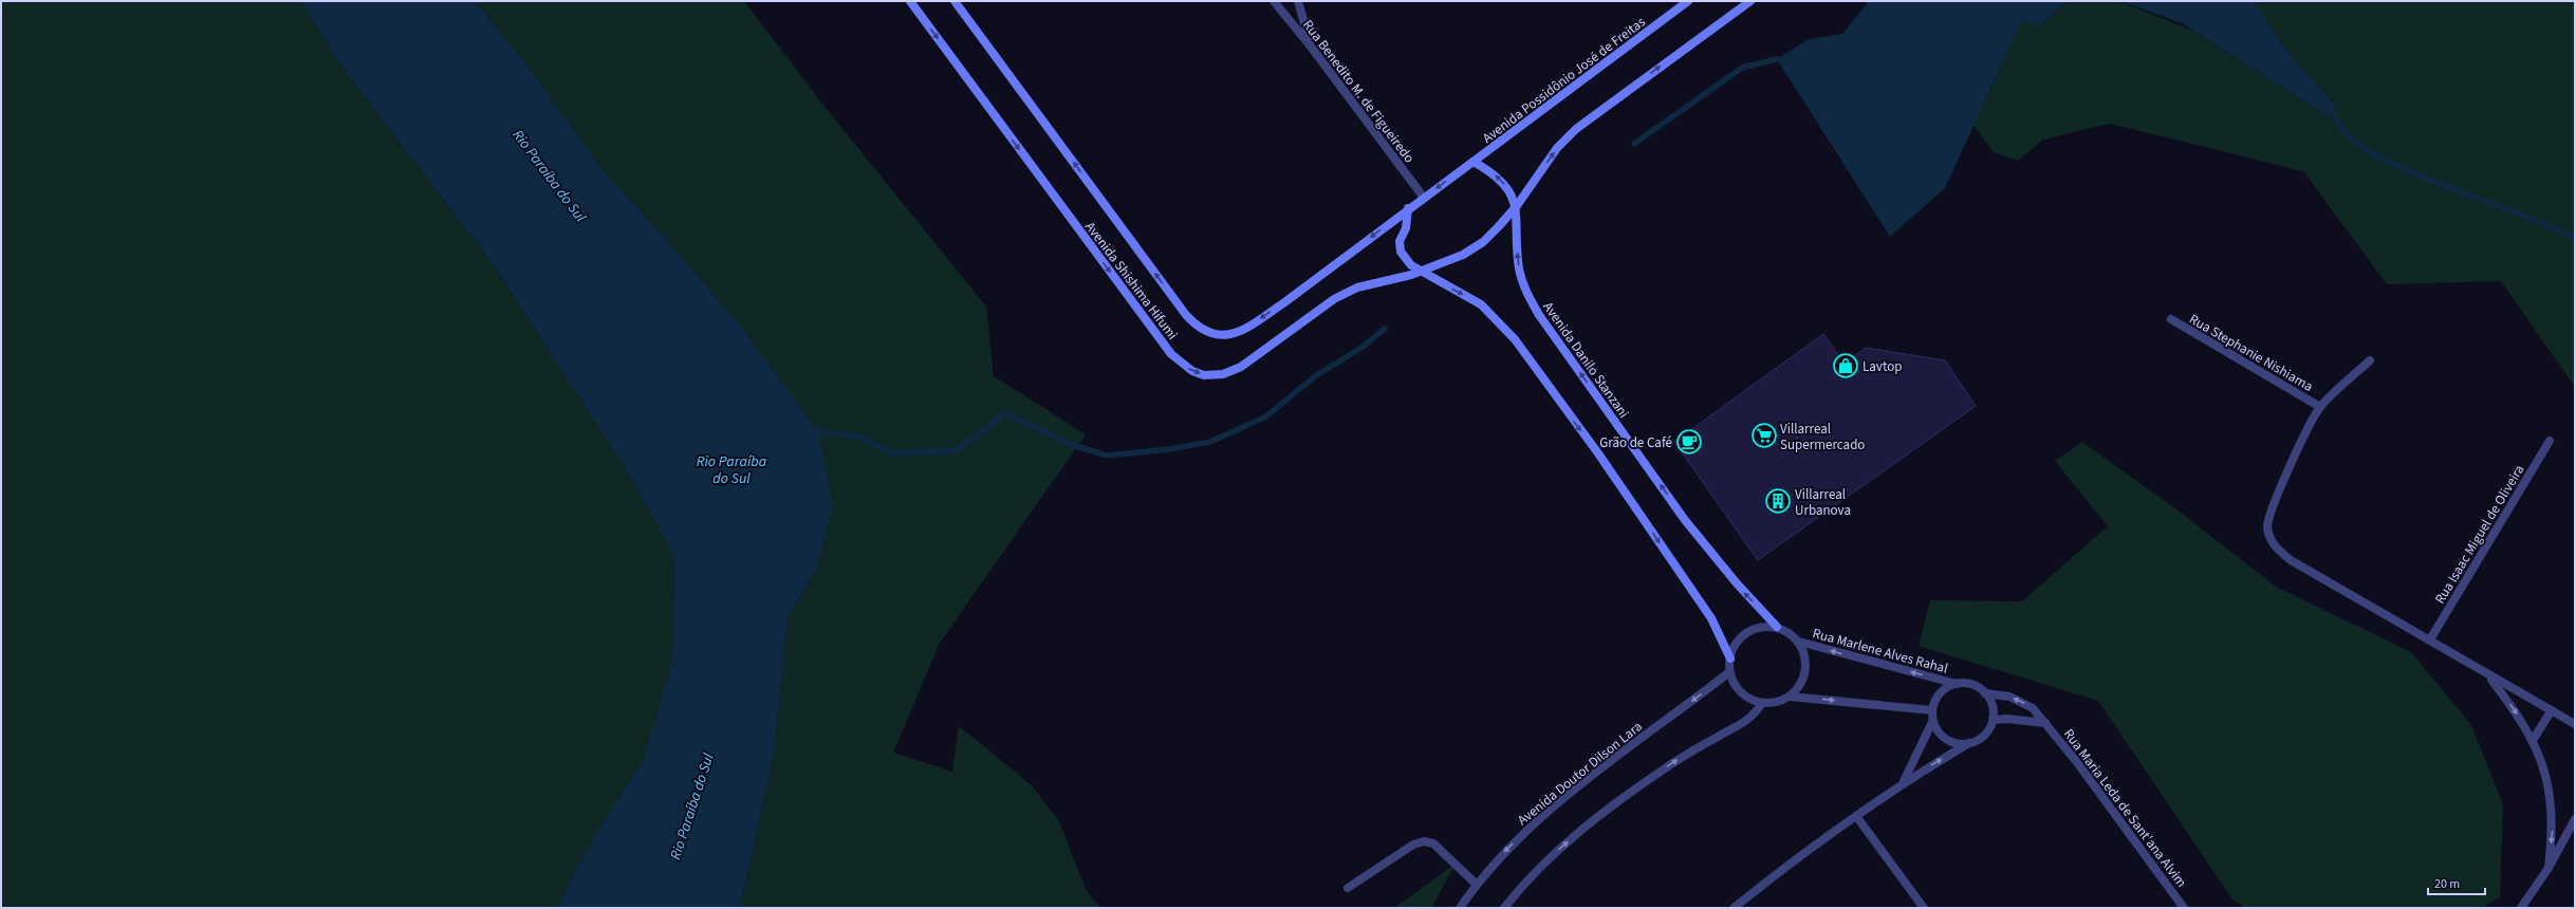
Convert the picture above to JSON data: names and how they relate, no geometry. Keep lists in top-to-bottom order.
{
  "streets": {
    "street": [
      "Avenida Possidônio José de Freitas",
      "Rua Benedito M. de Figueiredo",
      "Avenida Shishima Hifumi",
      "Rua Stephanie Nishiama",
      "Avenida Danilo Stanzani",
      "Rua Isaac Miguel de Oliveira",
      "Rua Marlene Alves Rahal",
      "Avenida Doutor Dilson Lara",
      "Rua Maria Leda de Sant'ana Alvim"
    ]
  },
  "crossings": [
    ["Avenida Possidônio José de Freitas", "Rua Benedito M. de Figueiredo"],
    ["Avenida Possidônio José de Freitas", "Avenida Shishima Hifumi"],
    ["Rua Benedito M. de Figueiredo", "Avenida Shishima Hifumi"],
    ["Avenida Shishima Hifumi", "Avenida Danilo Stanzani"],
    ["Avenida Danilo Stanzani", "Rua Marlene Alves Rahal"],
    ["Avenida Danilo Stanzani", "Avenida Doutor Dilson Lara"],
    ["Rua Marlene Alves Rahal", "Avenida Doutor Dilson Lara"],
    ["Rua Marlene Alves Rahal", "Rua Maria Leda de Sant'ana Alvim"]
  ],
  "water": ["Rio Paraíba do Sul"],
  "places": {
    "shop": ["Lavtop"],
    "supermarket": ["Villarreal Supermercado"],
    "cafe": ["Grão de Café"],
    "building": ["Villarreal Urbanova"]
  },
  "scale_bar": "20 m"
}
